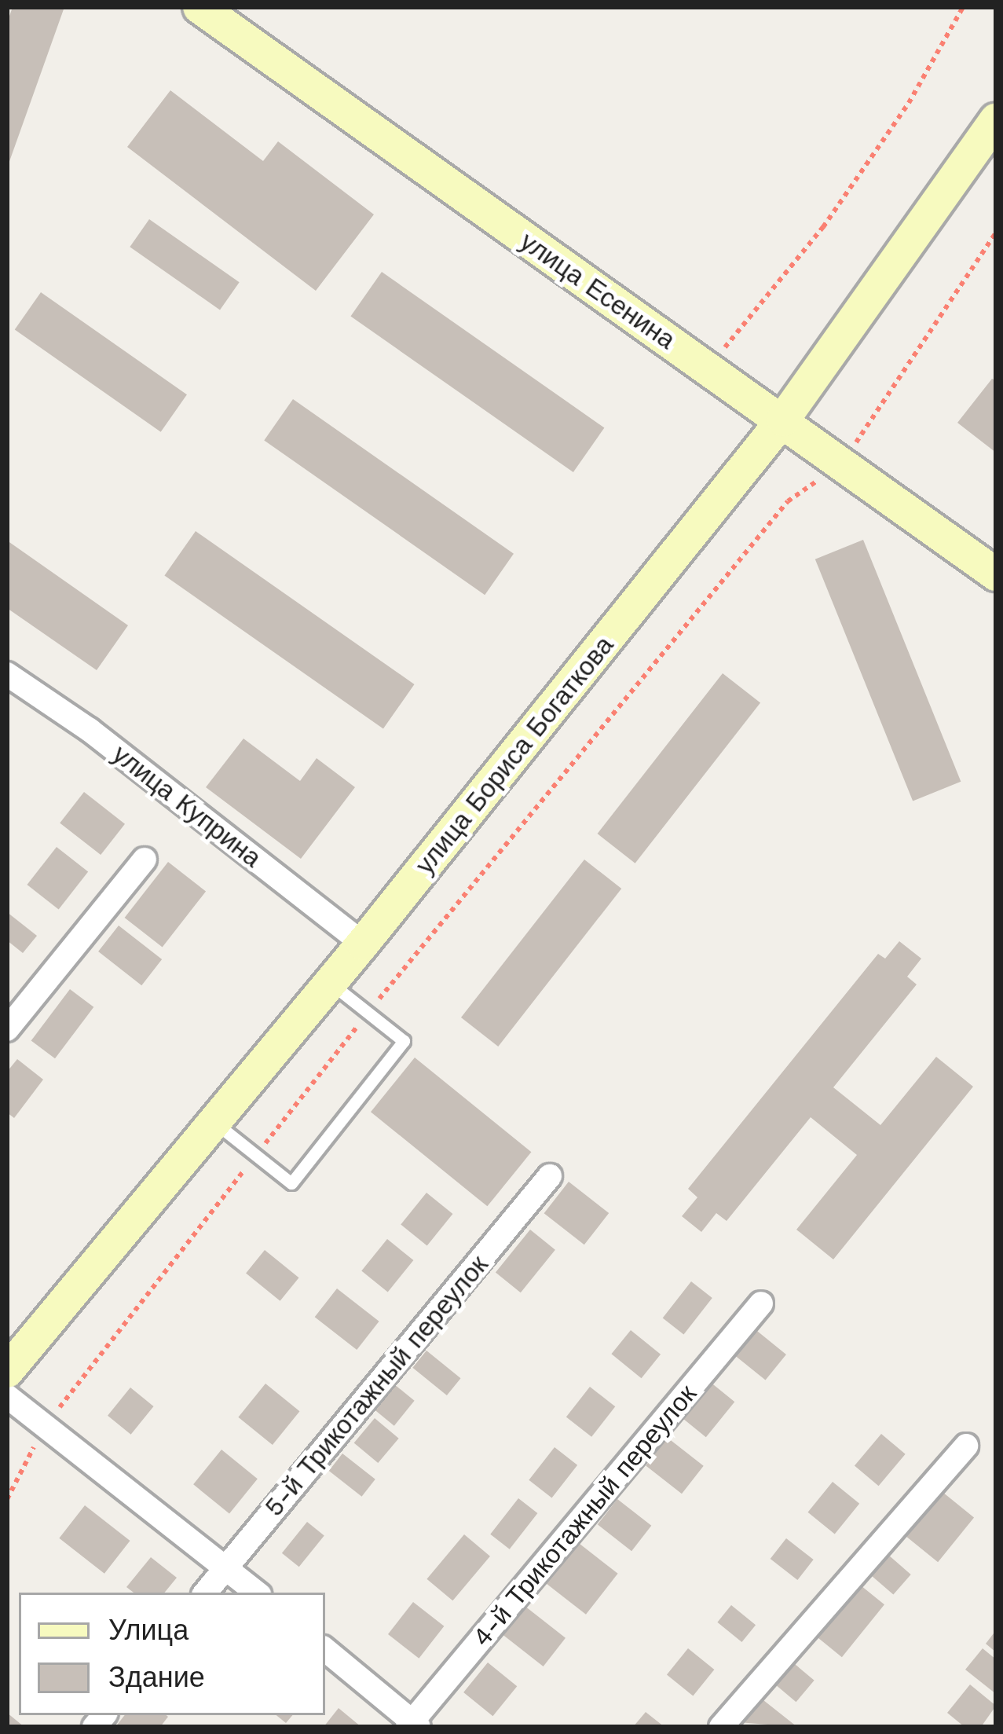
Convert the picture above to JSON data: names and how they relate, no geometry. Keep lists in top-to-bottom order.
{
  "streets": {
    "main road": ["улица Есенина", "улица Бориса Богаткова"],
    "street": ["улица Куприна", "5-й Трикотажный переулок", "4-й Трикотажный переулок"]
  },
  "crossings": [
    ["улица Есенина", "улица Бориса Богаткова"],
    ["улица Бориса Богаткова", "улица Куприна"]
  ],
  "legend": ["Улица", "Здание"]
}
